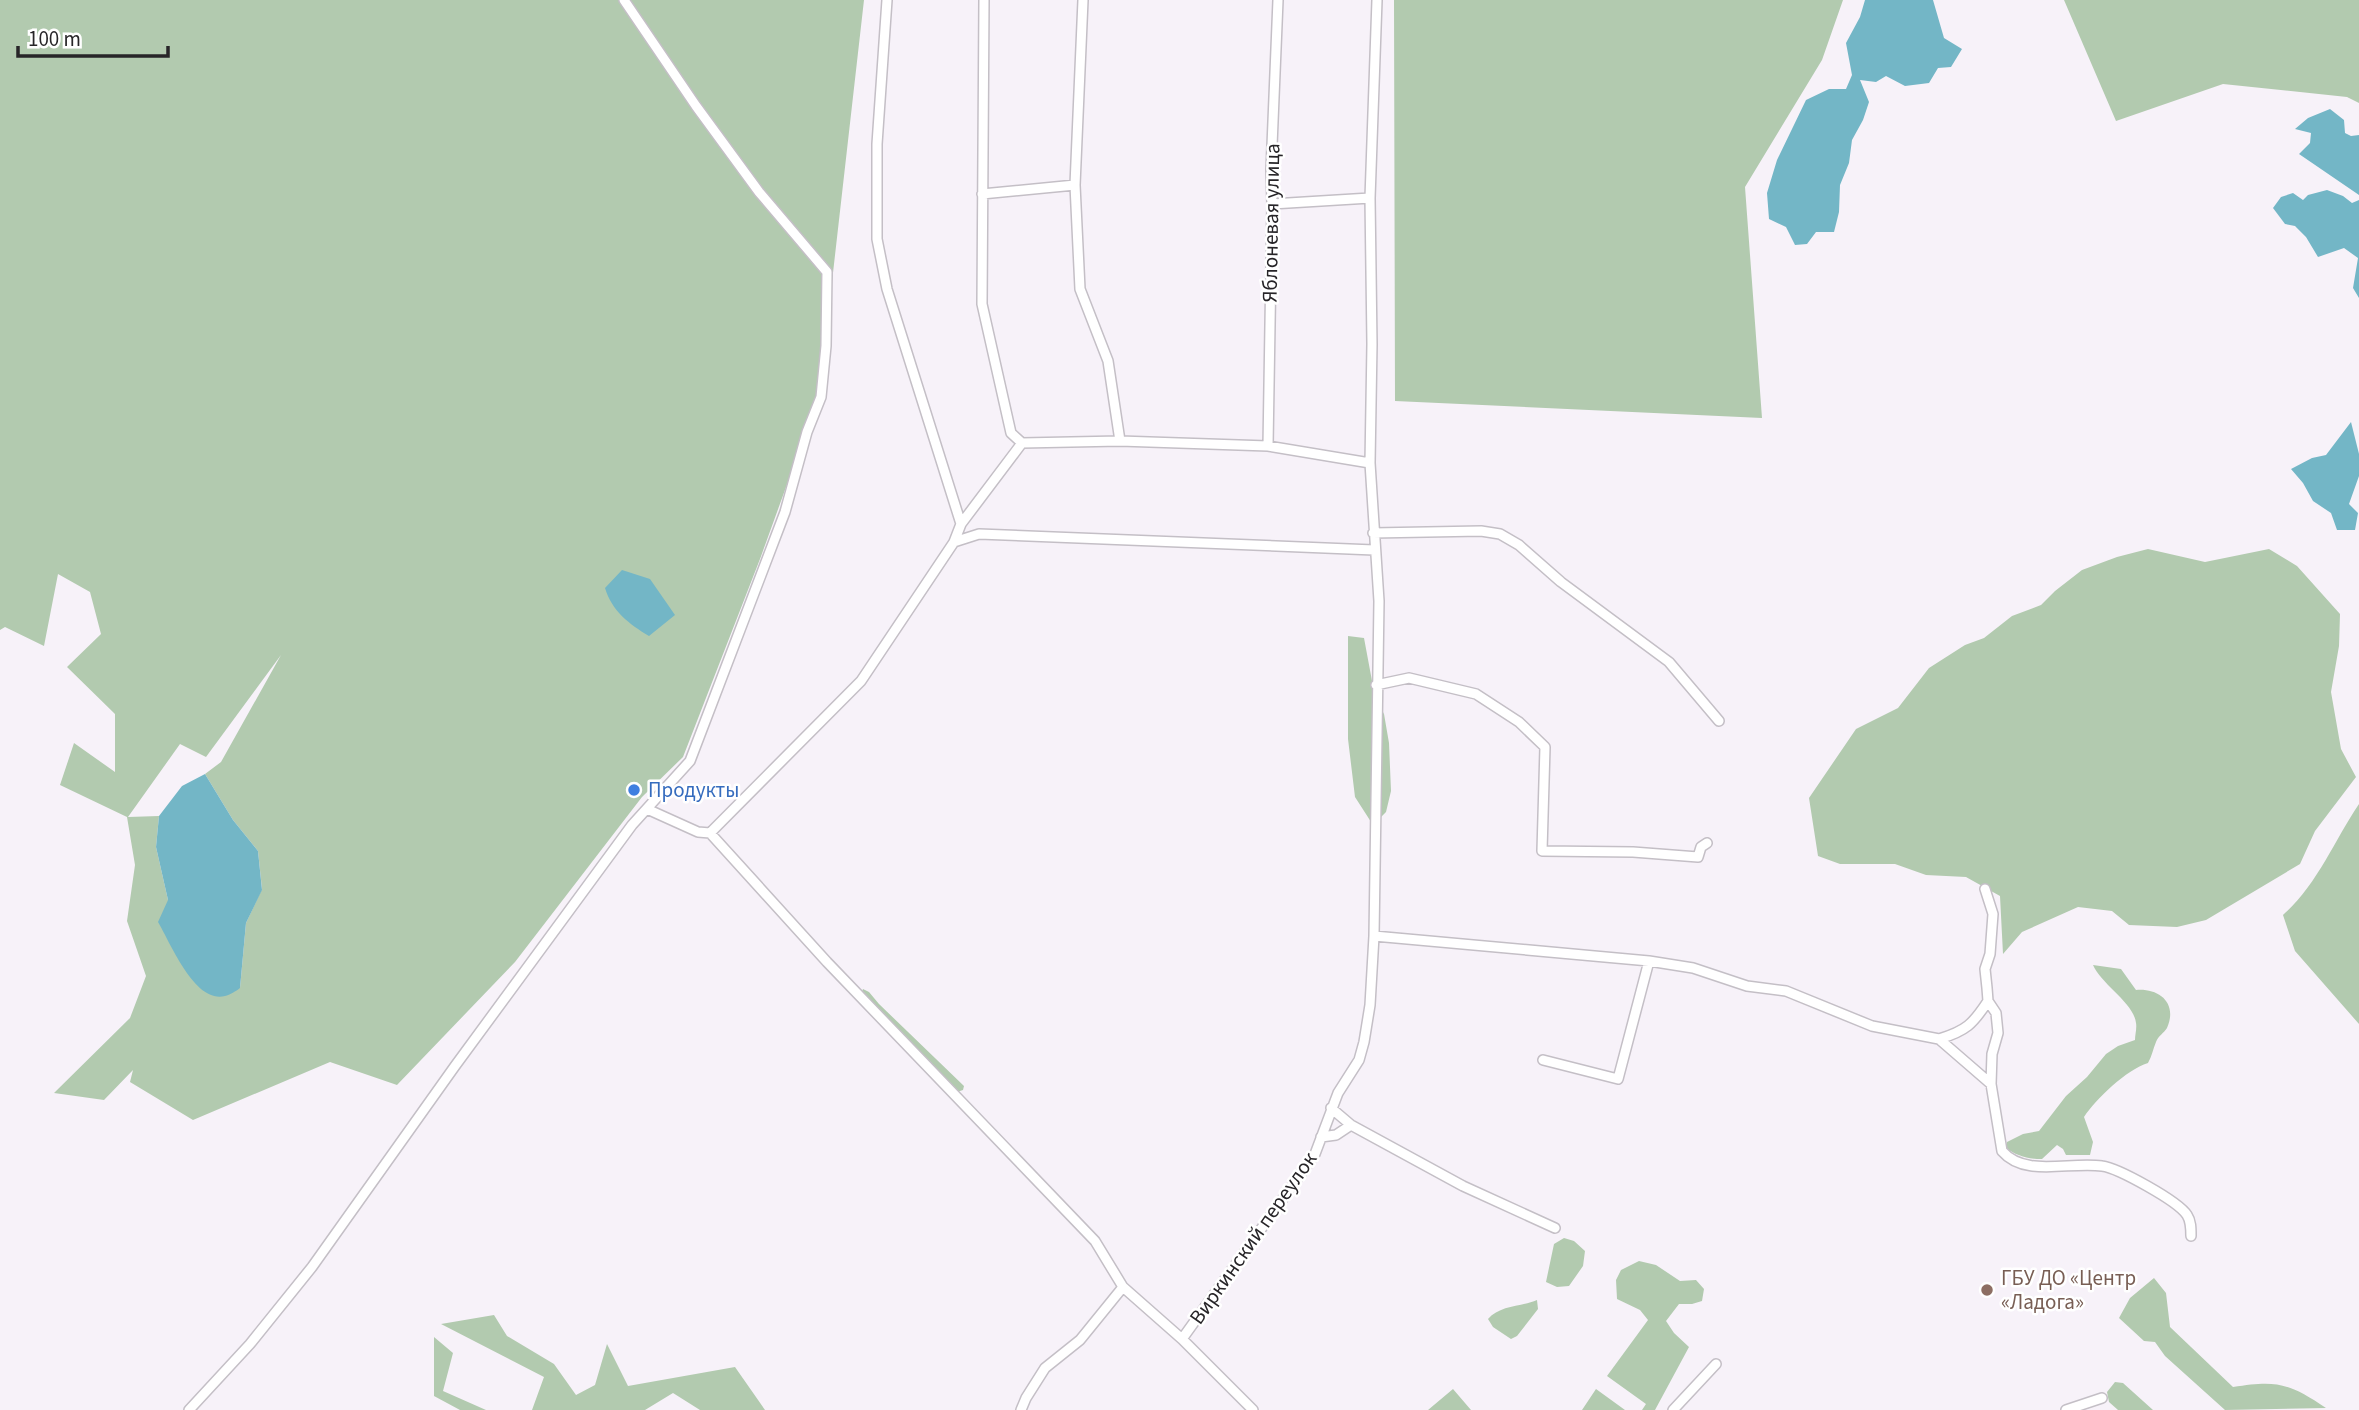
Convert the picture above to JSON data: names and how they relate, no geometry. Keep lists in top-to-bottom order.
{
  "streets": {
    "street": ["Яблоневая улица", "Виркинский переулок"]
  },
  "places": ["Продукты", "ГБУ ДО «Центр «Ладога»"],
  "scale_bar": "100 m"
}
